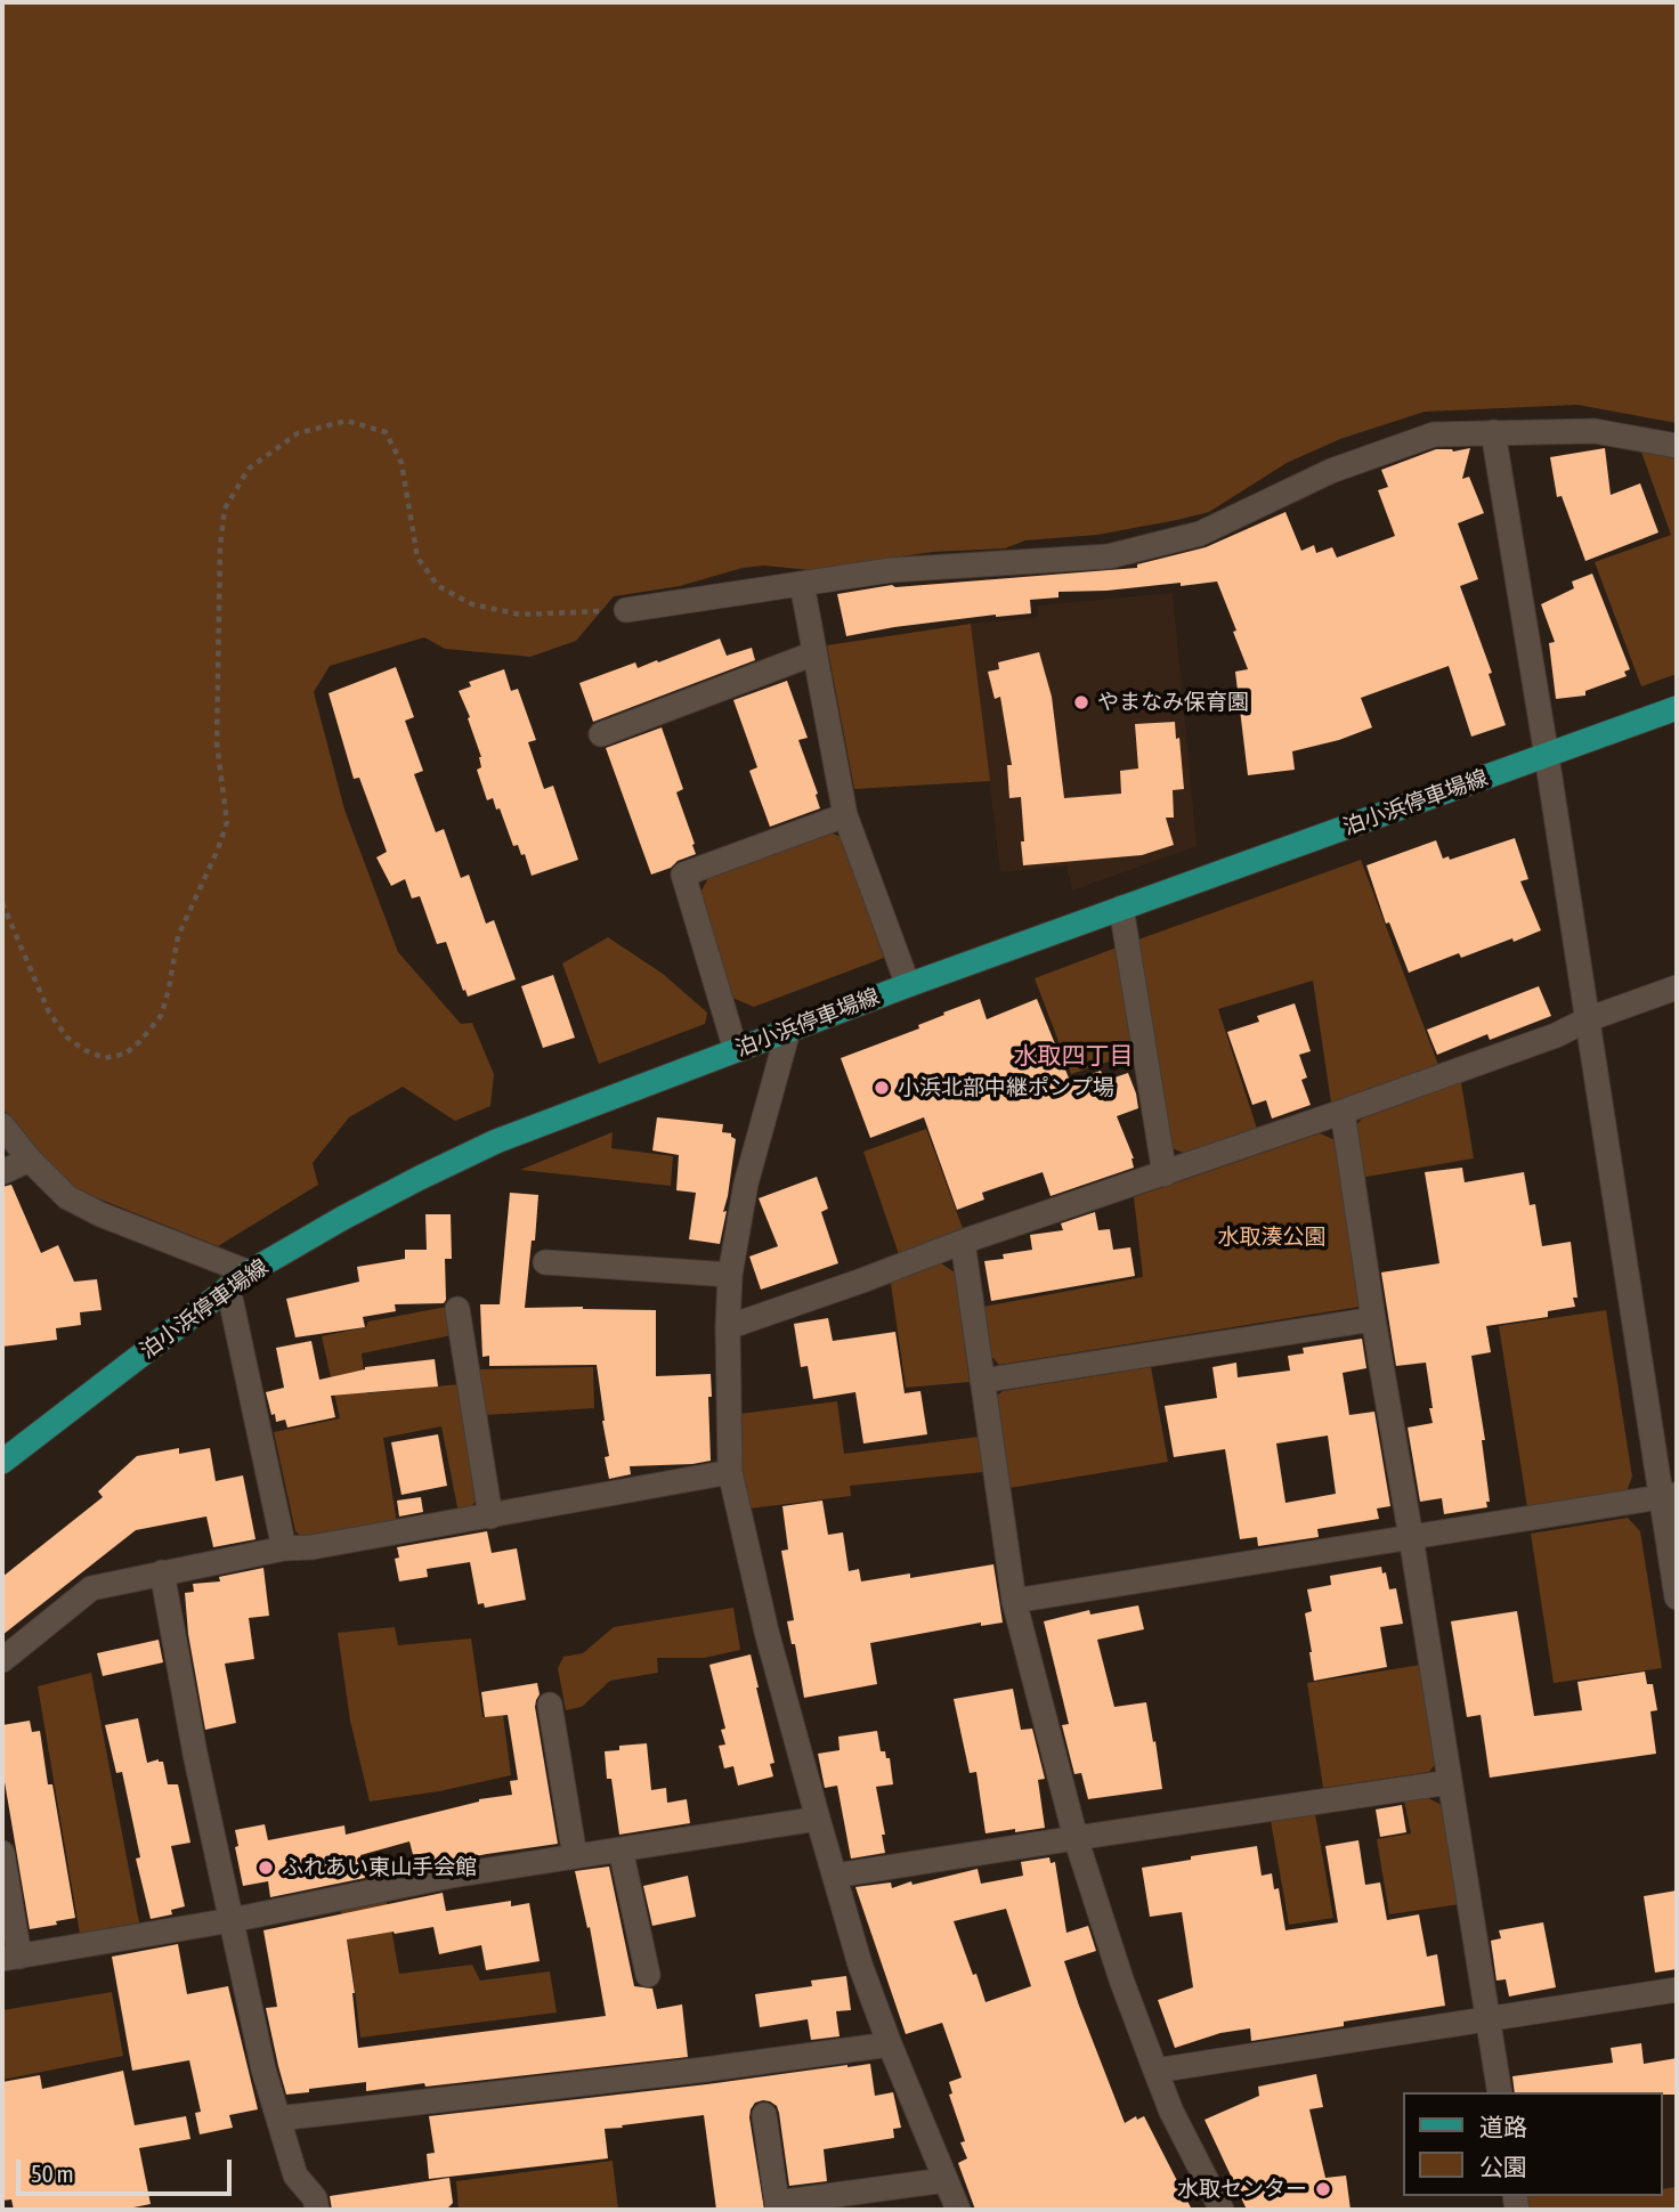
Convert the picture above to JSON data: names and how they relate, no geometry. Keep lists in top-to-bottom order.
{
  "streets": {
    "main road": ["泊小浜停車場線"]
  },
  "districts": ["水取四丁目"],
  "parks": ["水取湊公園"],
  "places": [
    "やまなみ保育園",
    "小浜北部中継ポンプ場",
    "ふれあい東山手会館",
    "水取センター"
  ],
  "legend": ["道路", "公園"],
  "scale_bar": "50 m"
}
